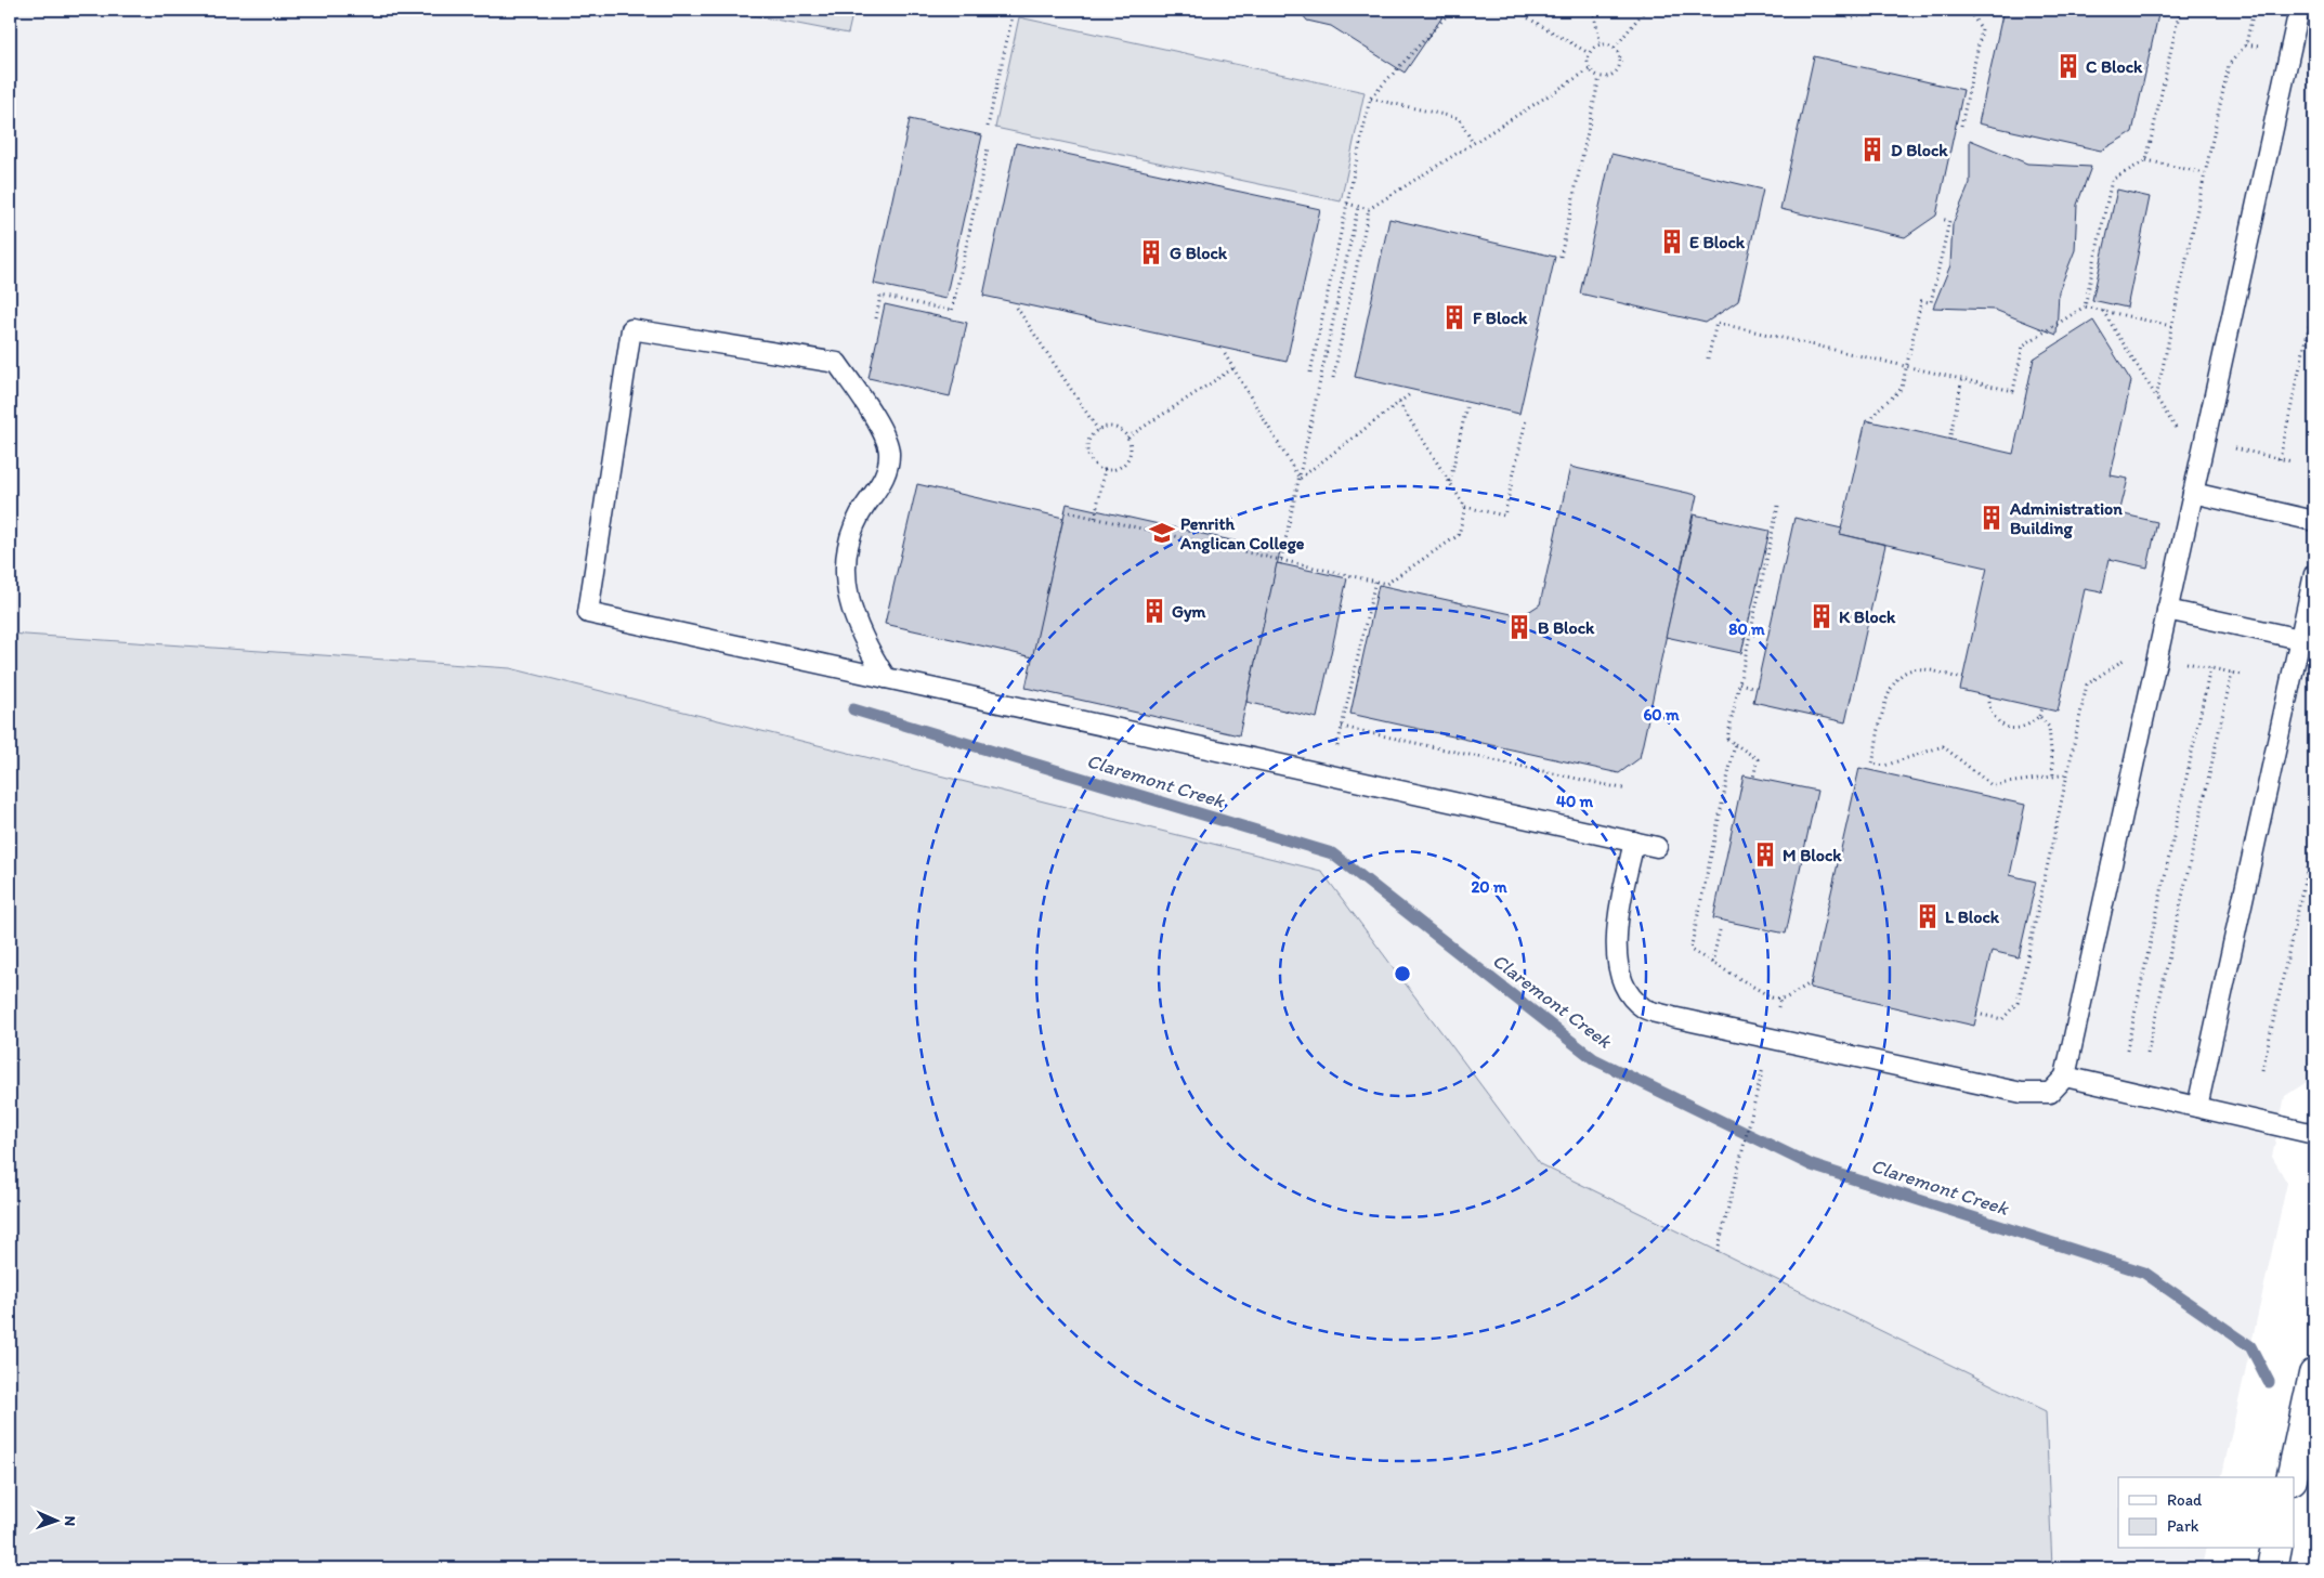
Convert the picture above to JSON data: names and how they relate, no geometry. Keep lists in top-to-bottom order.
{
  "water": ["Claremont Creek"],
  "places": {
    "building": [
      "C Block",
      "D Block",
      "E Block",
      "G Block",
      "F Block",
      "Administration Building",
      "Gym",
      "K Block",
      "B Block",
      "M Block",
      "L Block"
    ],
    "school or university": ["Penrith Anglican College"]
  },
  "legend": ["Road", "Park"],
  "north": "right",
  "rings": [
    "80 m",
    "60 m",
    "40 m",
    "20 m"
  ]
}
